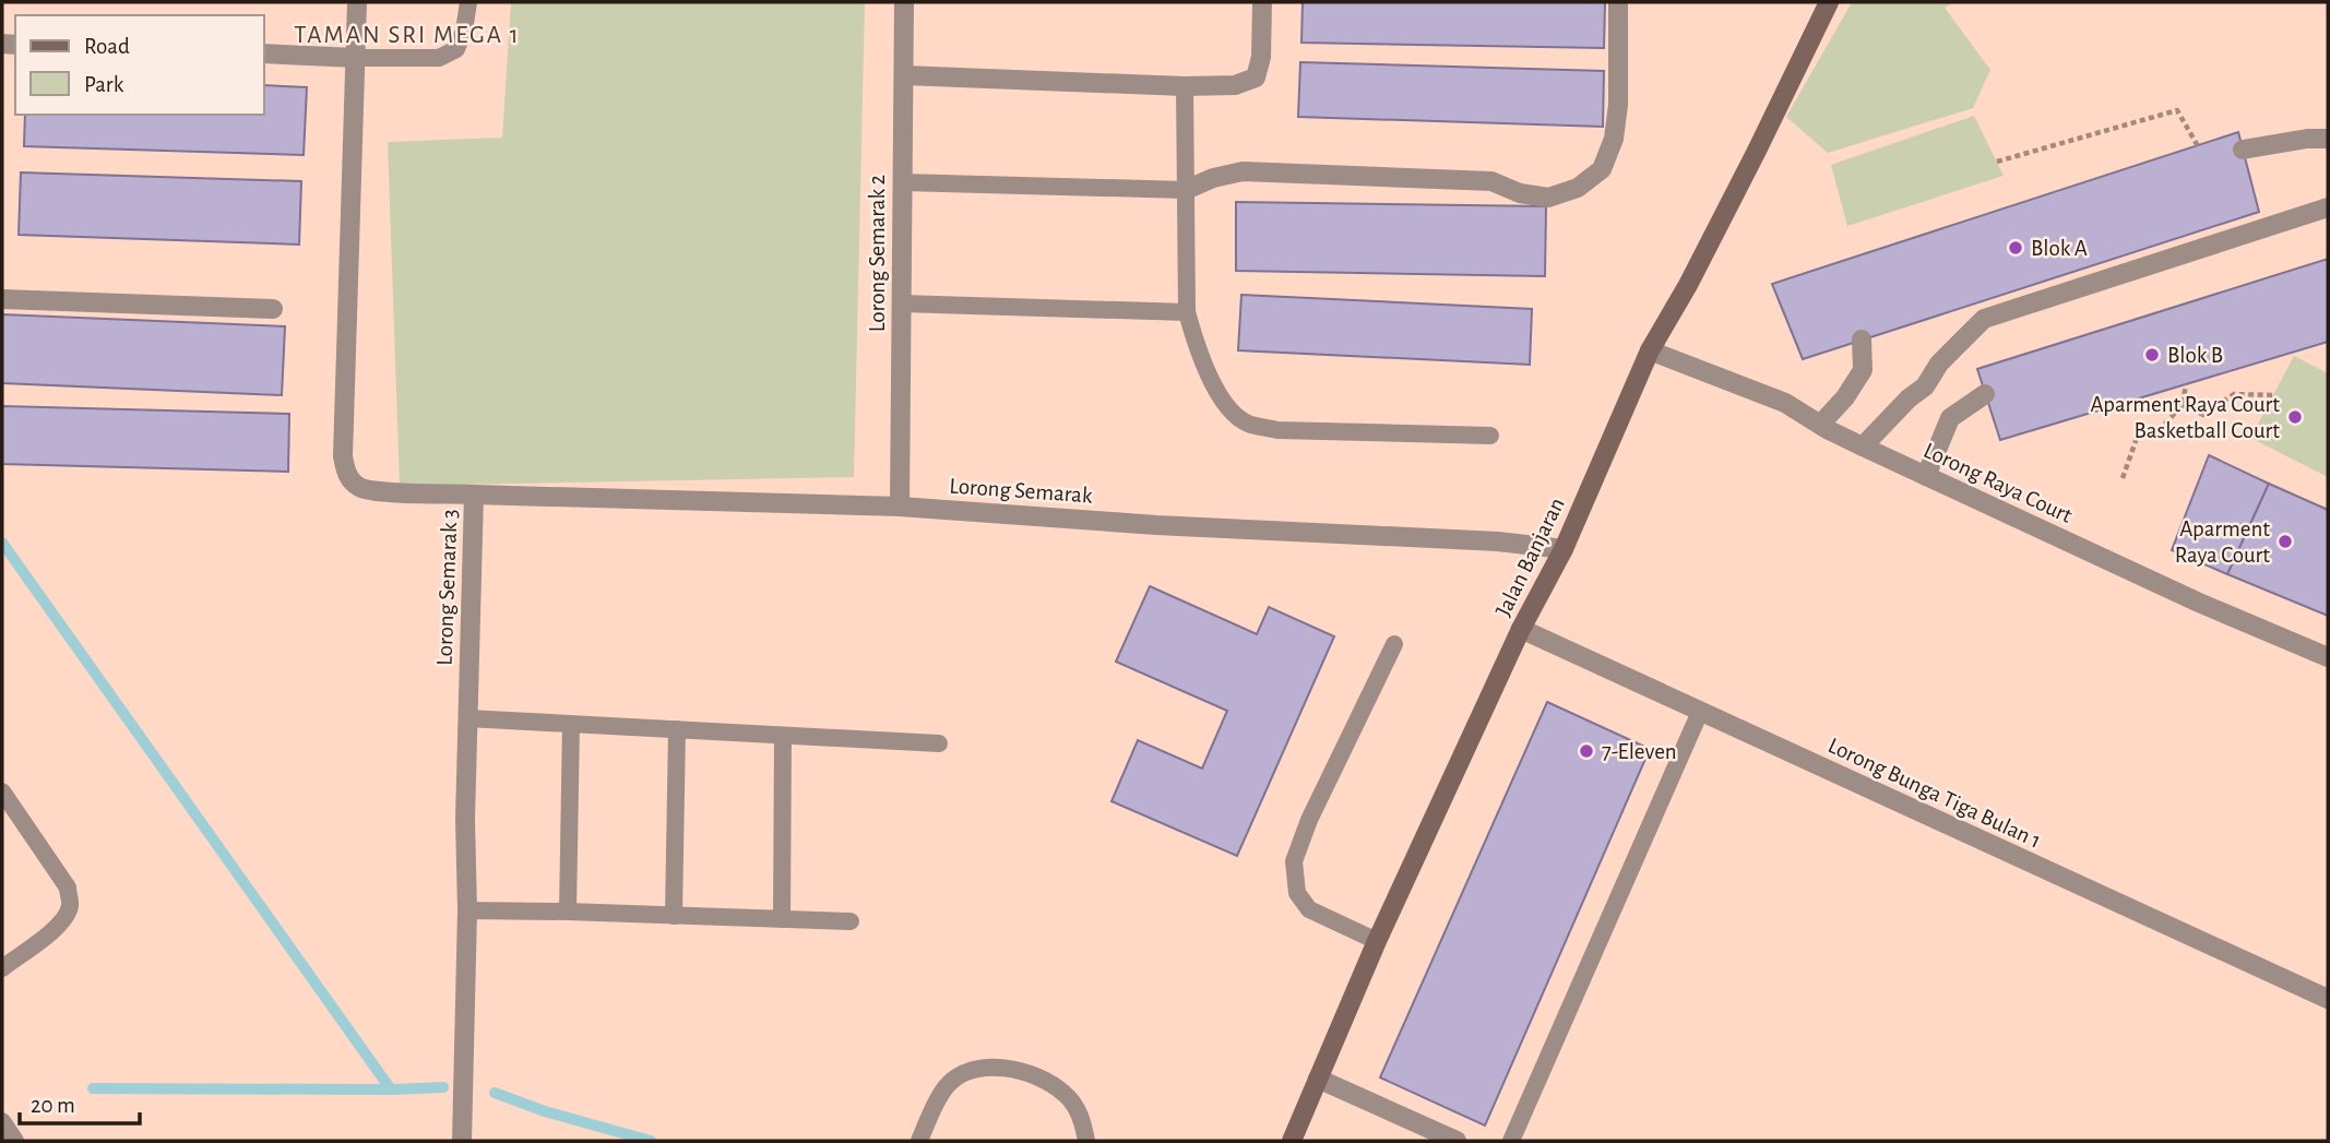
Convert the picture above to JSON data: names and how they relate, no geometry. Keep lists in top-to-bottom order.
{
  "streets": {
    "street": [
      "Lorong Semarak 2",
      "Lorong Raya Court",
      "Lorong Semarak",
      "Jalan Banjaran",
      "Lorong Semarak 3",
      "Lorong Bunga Tiga Bulan 1"
    ]
  },
  "crossings": [
    ["Lorong Semarak 2", "Lorong Semarak"],
    ["Lorong Raya Court", "Jalan Banjaran"],
    ["Lorong Semarak", "Jalan Banjaran"],
    ["Lorong Semarak", "Lorong Semarak 3"],
    ["Jalan Banjaran", "Lorong Bunga Tiga Bulan 1"]
  ],
  "districts": ["TAMAN SRI MEGA 1"],
  "places": [
    "Blok A",
    "Blok B",
    "Aparment Raya Court Basketball Court",
    "Aparment Raya Court",
    "7-Eleven"
  ],
  "legend": ["Road", "Park"],
  "scale_bar": "20 m"
}
